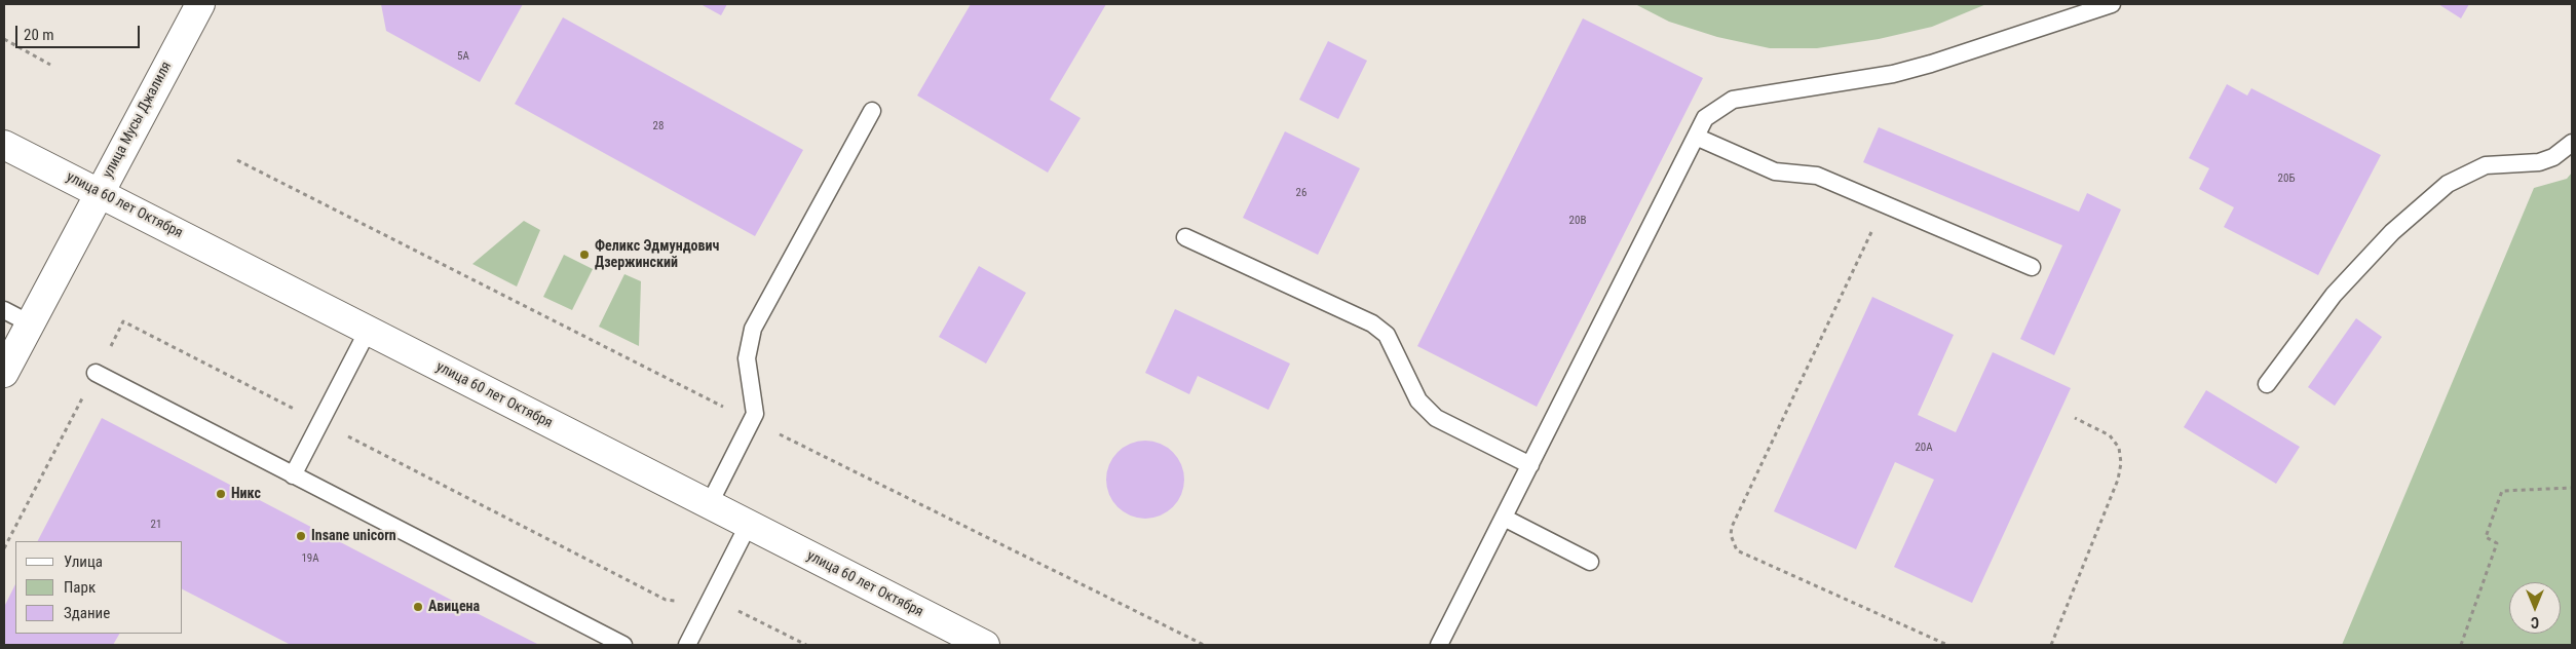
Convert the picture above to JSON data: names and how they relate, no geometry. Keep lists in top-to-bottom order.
{
  "streets": {
    "main road": ["улица Мусы Джалиля", "улица 60 лет Октября"]
  },
  "crossings": [
    ["улица Мусы Джалиля", "улица 60 лет Октября"]
  ],
  "places": [
    "Феликс Эдмундович Дзержинский",
    "Никс",
    "Insane unicorn",
    "Авицена"
  ],
  "house_numbers": [
    "5А",
    "28",
    "20Б",
    "26",
    "20В",
    "20А",
    "21",
    "19А"
  ],
  "legend": ["Улица", "Парк", "Здание"],
  "scale_bar": "20 m",
  "north": "bottom"
}
